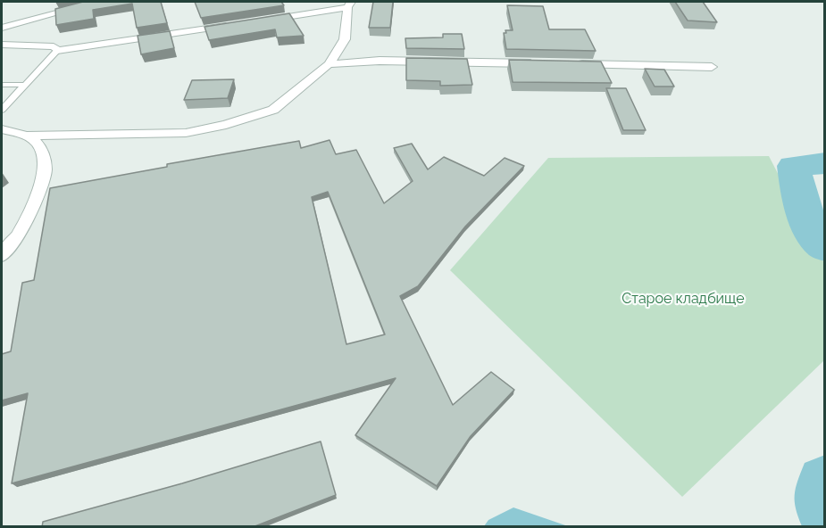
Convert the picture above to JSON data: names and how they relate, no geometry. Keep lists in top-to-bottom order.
{
  "parks": ["Старое кладбище"]
}
